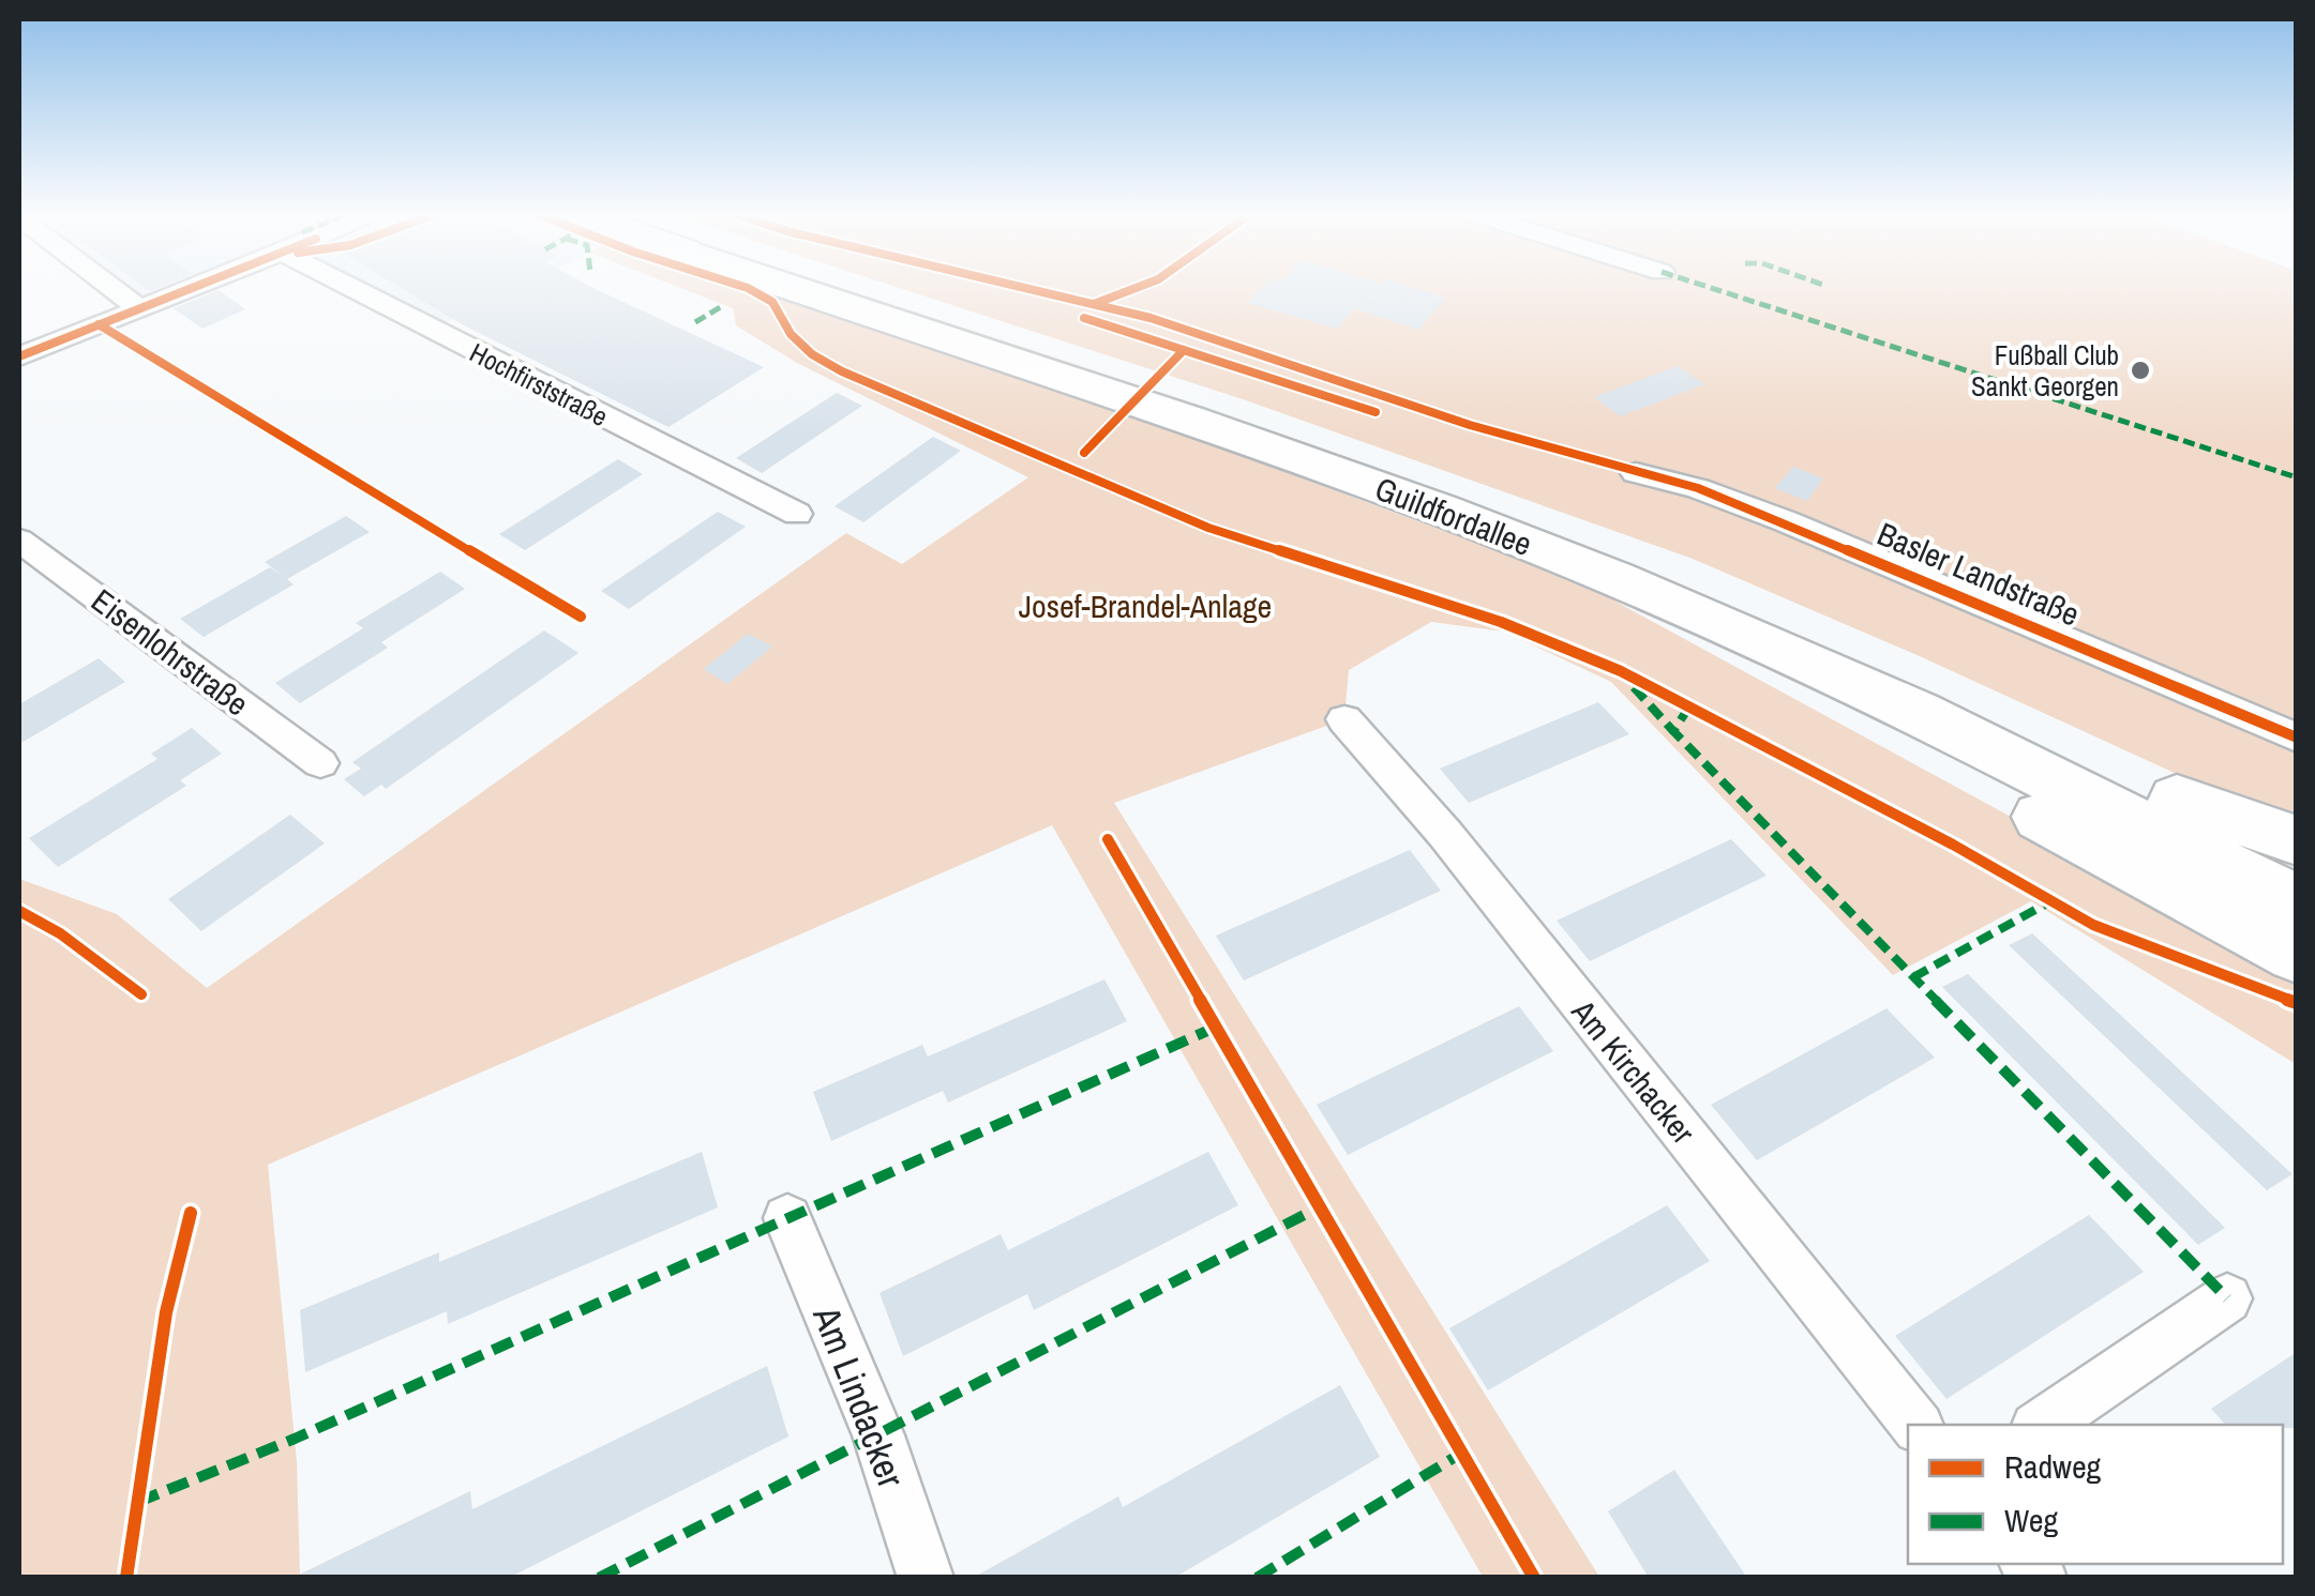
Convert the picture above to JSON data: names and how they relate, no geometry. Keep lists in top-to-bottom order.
{
  "streets": {
    "main road": ["Guildfordallee"],
    "street": [
      "Hochfirststraße",
      "Basler Landstraße",
      "Eisenlohrstraße",
      "Am Kirchacker",
      "Am Lindacker"
    ]
  },
  "parks": ["Josef-Brandel-Anlage"],
  "places": ["Fußball Club Sankt Georgen"],
  "legend": ["Radweg", "Weg"]
}
